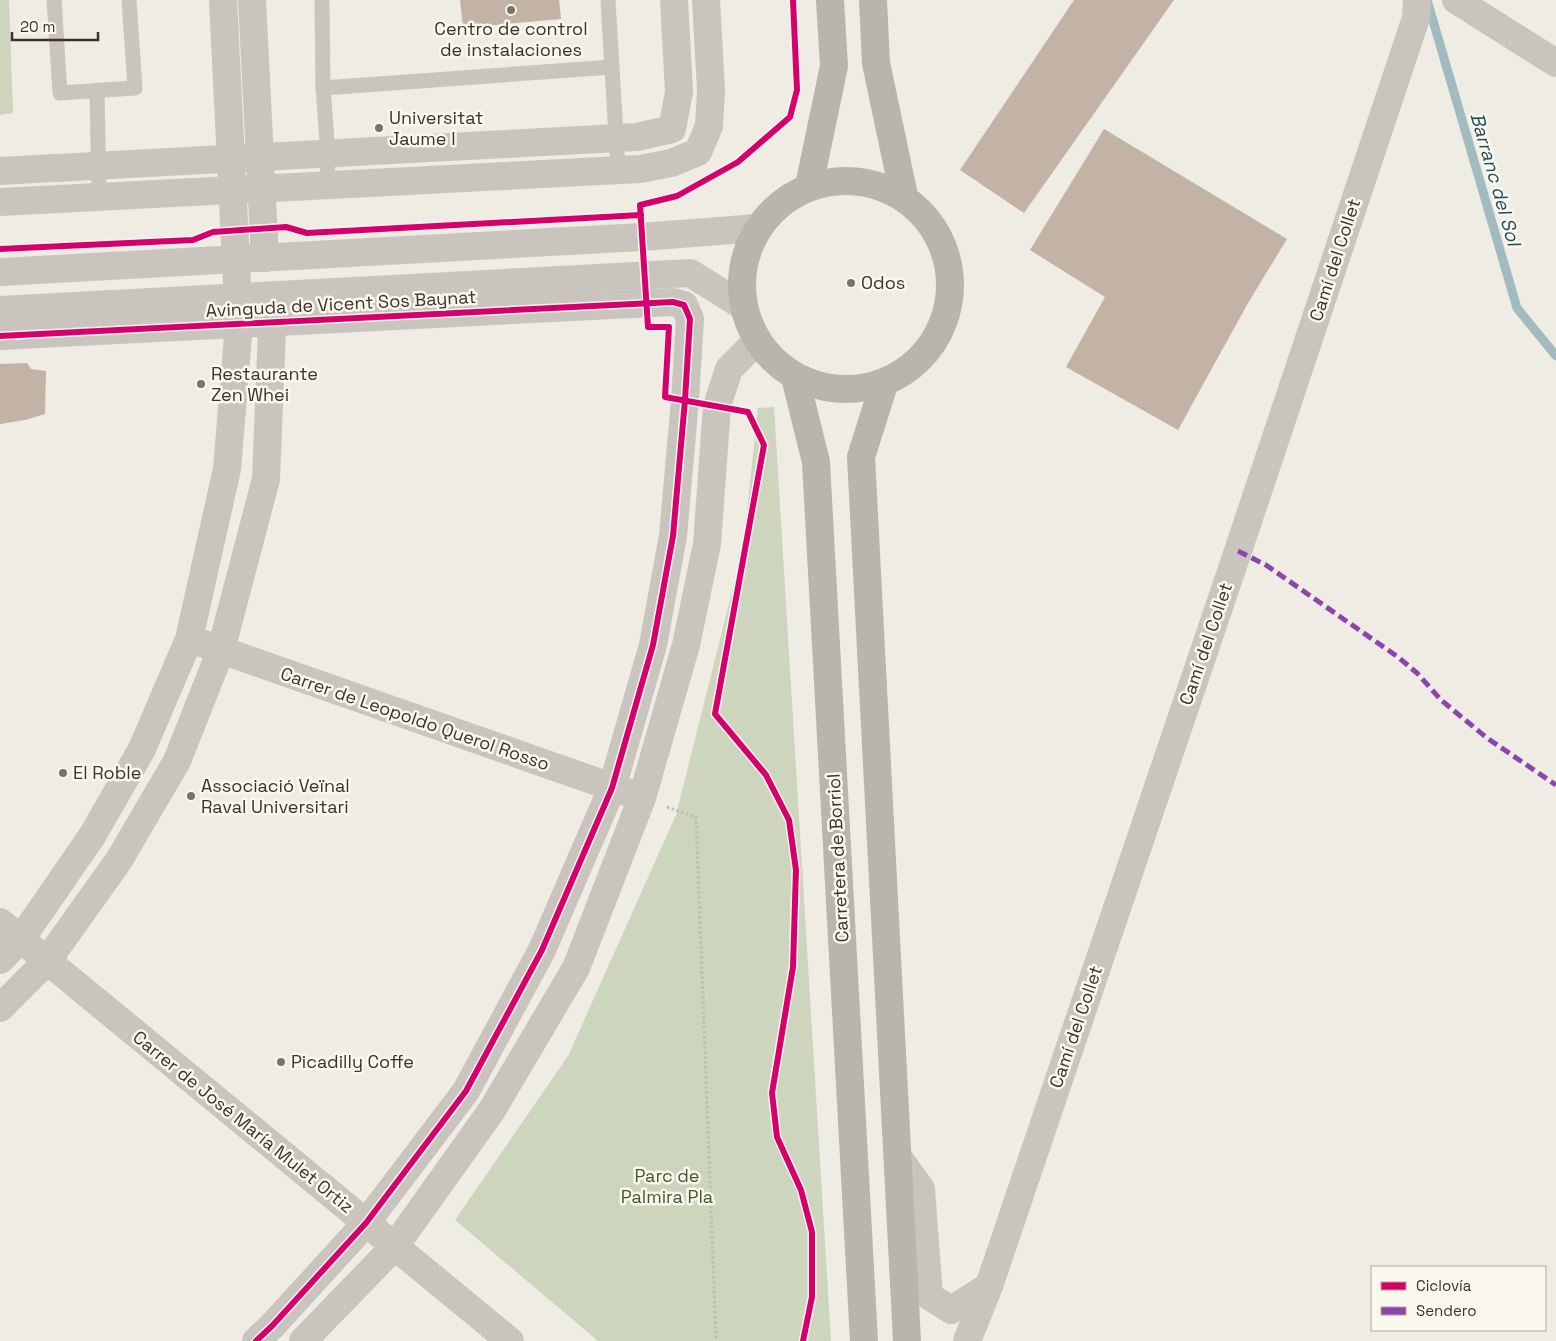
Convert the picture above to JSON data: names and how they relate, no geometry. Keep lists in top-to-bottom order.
{
  "streets": {
    "main road": ["Carretera de Borriol"],
    "street": [
      "Camí del Collet",
      "Avinguda de Vicent Sos Baynat",
      "Carrer de Leopoldo Querol Rosso",
      "Carrer de José María Mulet Ortiz"
    ]
  },
  "crossings": [
    ["Avinguda de Vicent Sos Baynat", "Carrer de Leopoldo Querol Rosso"]
  ],
  "water": ["Barranc del Sol"],
  "parks": ["Parc de Palmira Pla"],
  "places": [
    "Centro de control de instalaciones",
    "Universitat Jaume I",
    "Odos",
    "Restaurante Zen Whei",
    "El Roble",
    "Associació Veïnal Raval Universitari",
    "Picadilly Coffe"
  ],
  "legend": ["Ciclovía", "Sendero"],
  "scale_bar": "20 m"
}
